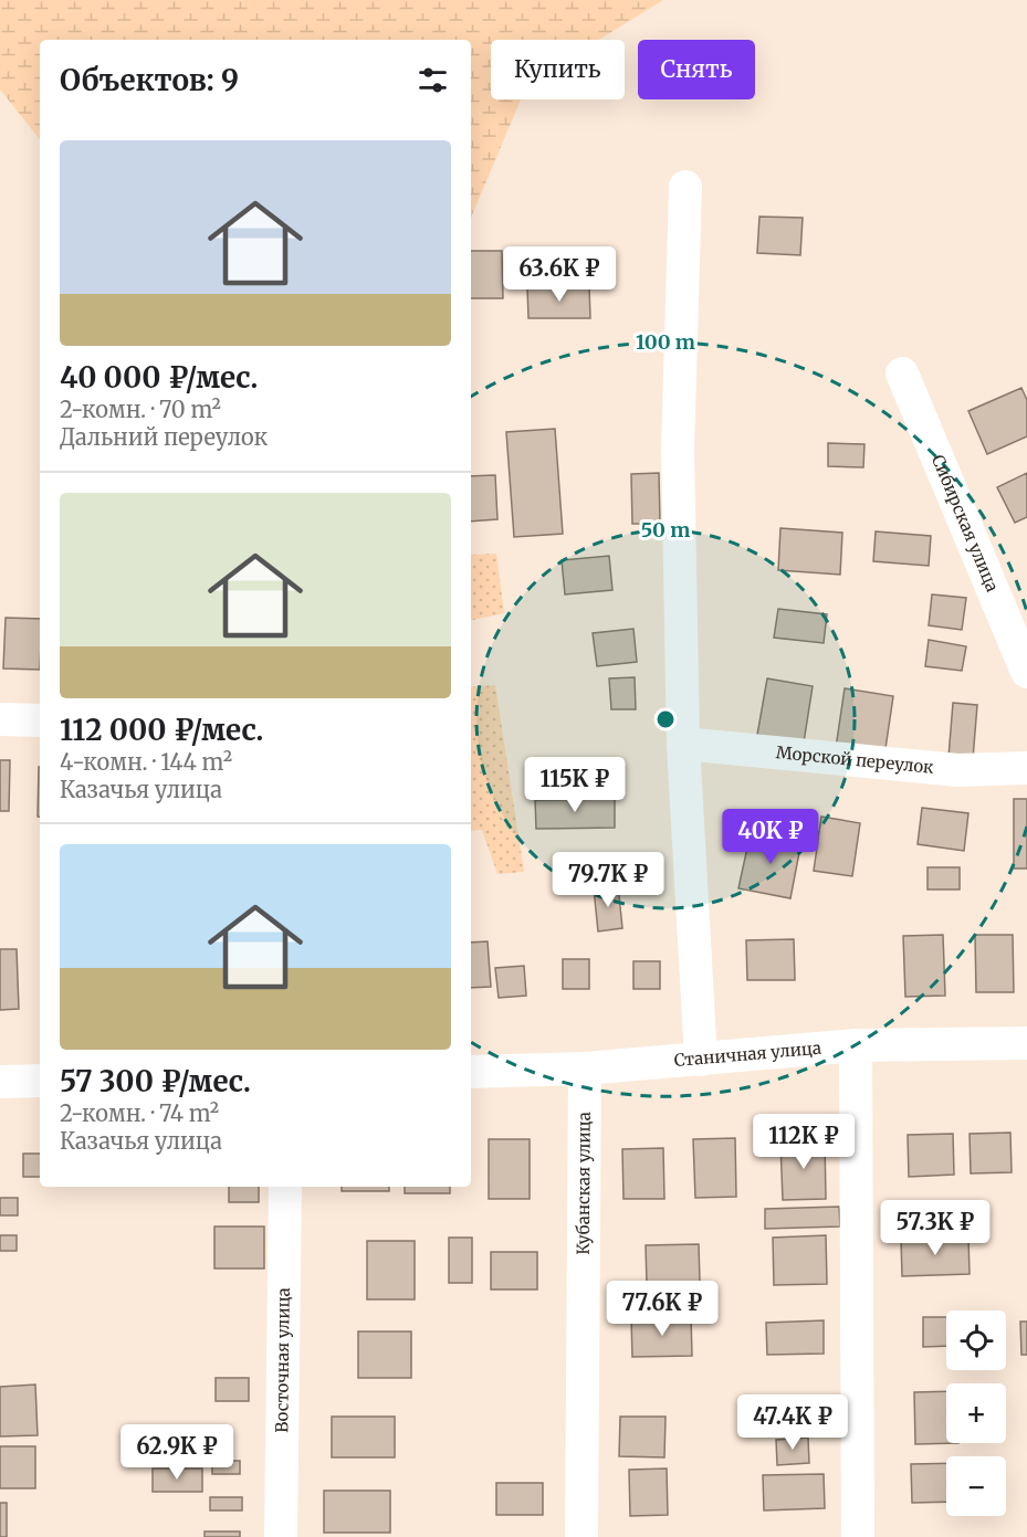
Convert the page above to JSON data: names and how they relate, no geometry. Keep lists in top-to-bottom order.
{
  "streets": {
    "street": [
      "Сибирская улица",
      "Морской переулок",
      "Станичная улица",
      "Кубанская улица",
      "Восточная улица"
    ]
  },
  "crossings": [
    ["Станичная улица", "Кубанская улица"]
  ],
  "page": {
    "chip": ["Купить", "Снять"],
    "heading": "Объектов: 9",
    "list": [
      {
        "name": "40 000 ₽/мес.",
        "note": "2-комн. · 70 m² · Дальний переулок"
      },
      {
        "name": "112 000 ₽/мес.",
        "note": "4-комн. · 144 m² · Казачья улица"
      },
      {
        "name": "57 300 ₽/мес.",
        "note": "2-комн. · 74 m² · Казачья улица"
      }
    ],
    "price": [
      "63.6K ₽",
      "115K ₽",
      "40K ₽",
      "79.7K ₽",
      "112K ₽",
      "57.3K ₽",
      "77.6K ₽",
      "47.4K ₽",
      "62.9K ₽"
    ],
    "map_buttons": ["+", "−"]
  },
  "rings": ["100 m", "50 m"]
}
